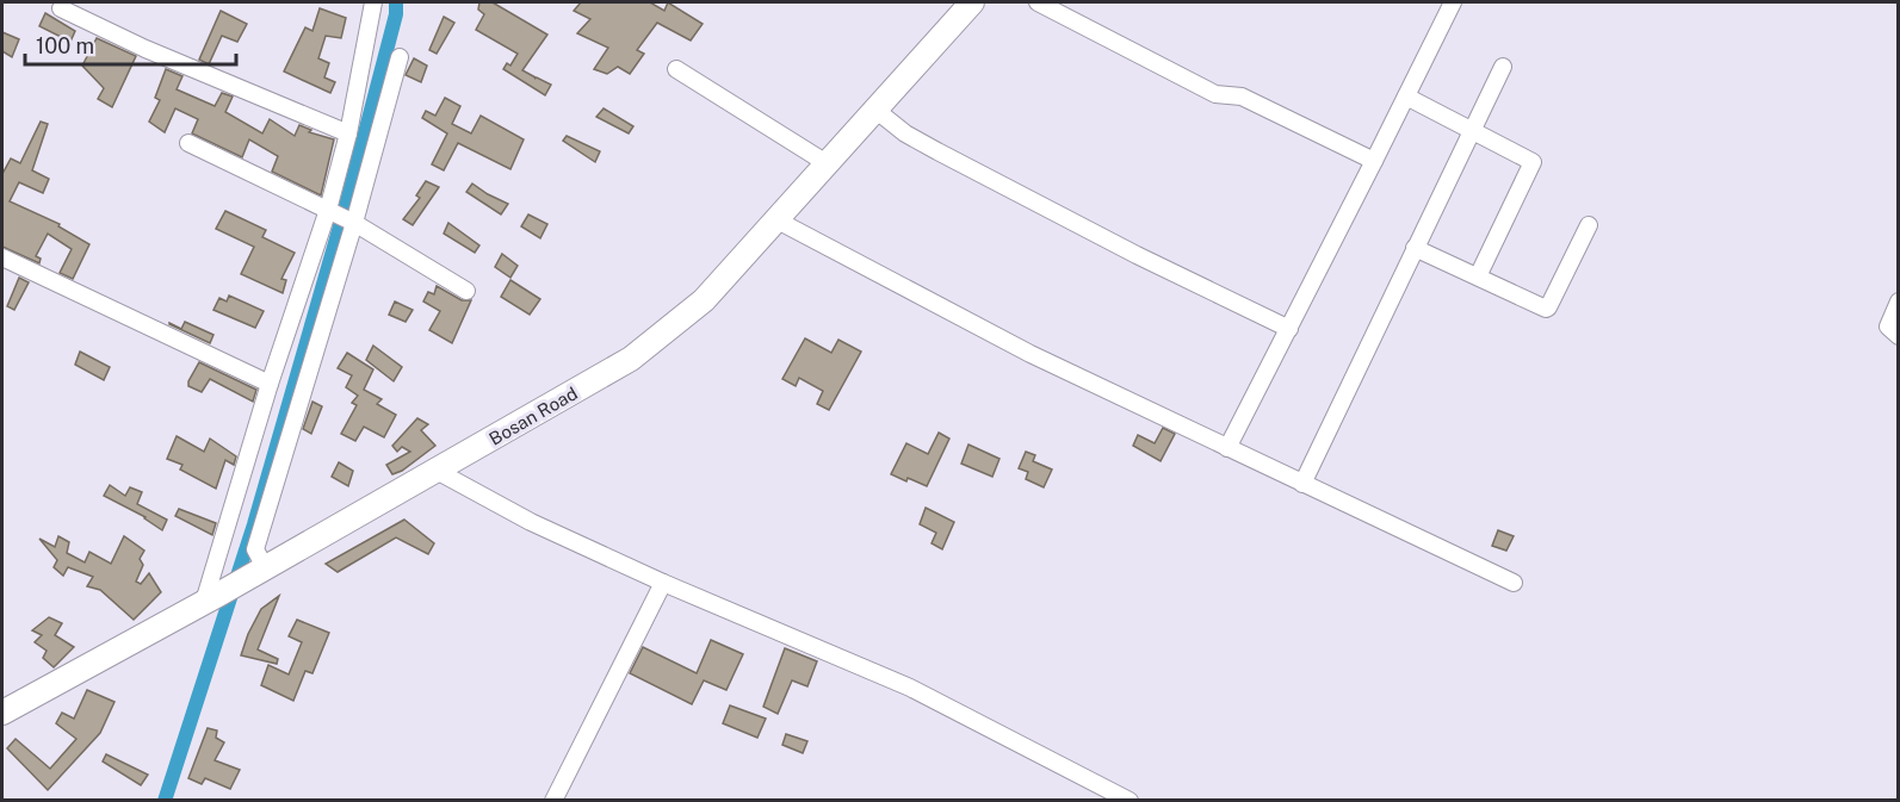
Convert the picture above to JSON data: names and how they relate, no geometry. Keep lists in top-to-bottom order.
{
  "streets": {
    "main road": ["Bosan Road"]
  },
  "scale_bar": "100 m"
}
